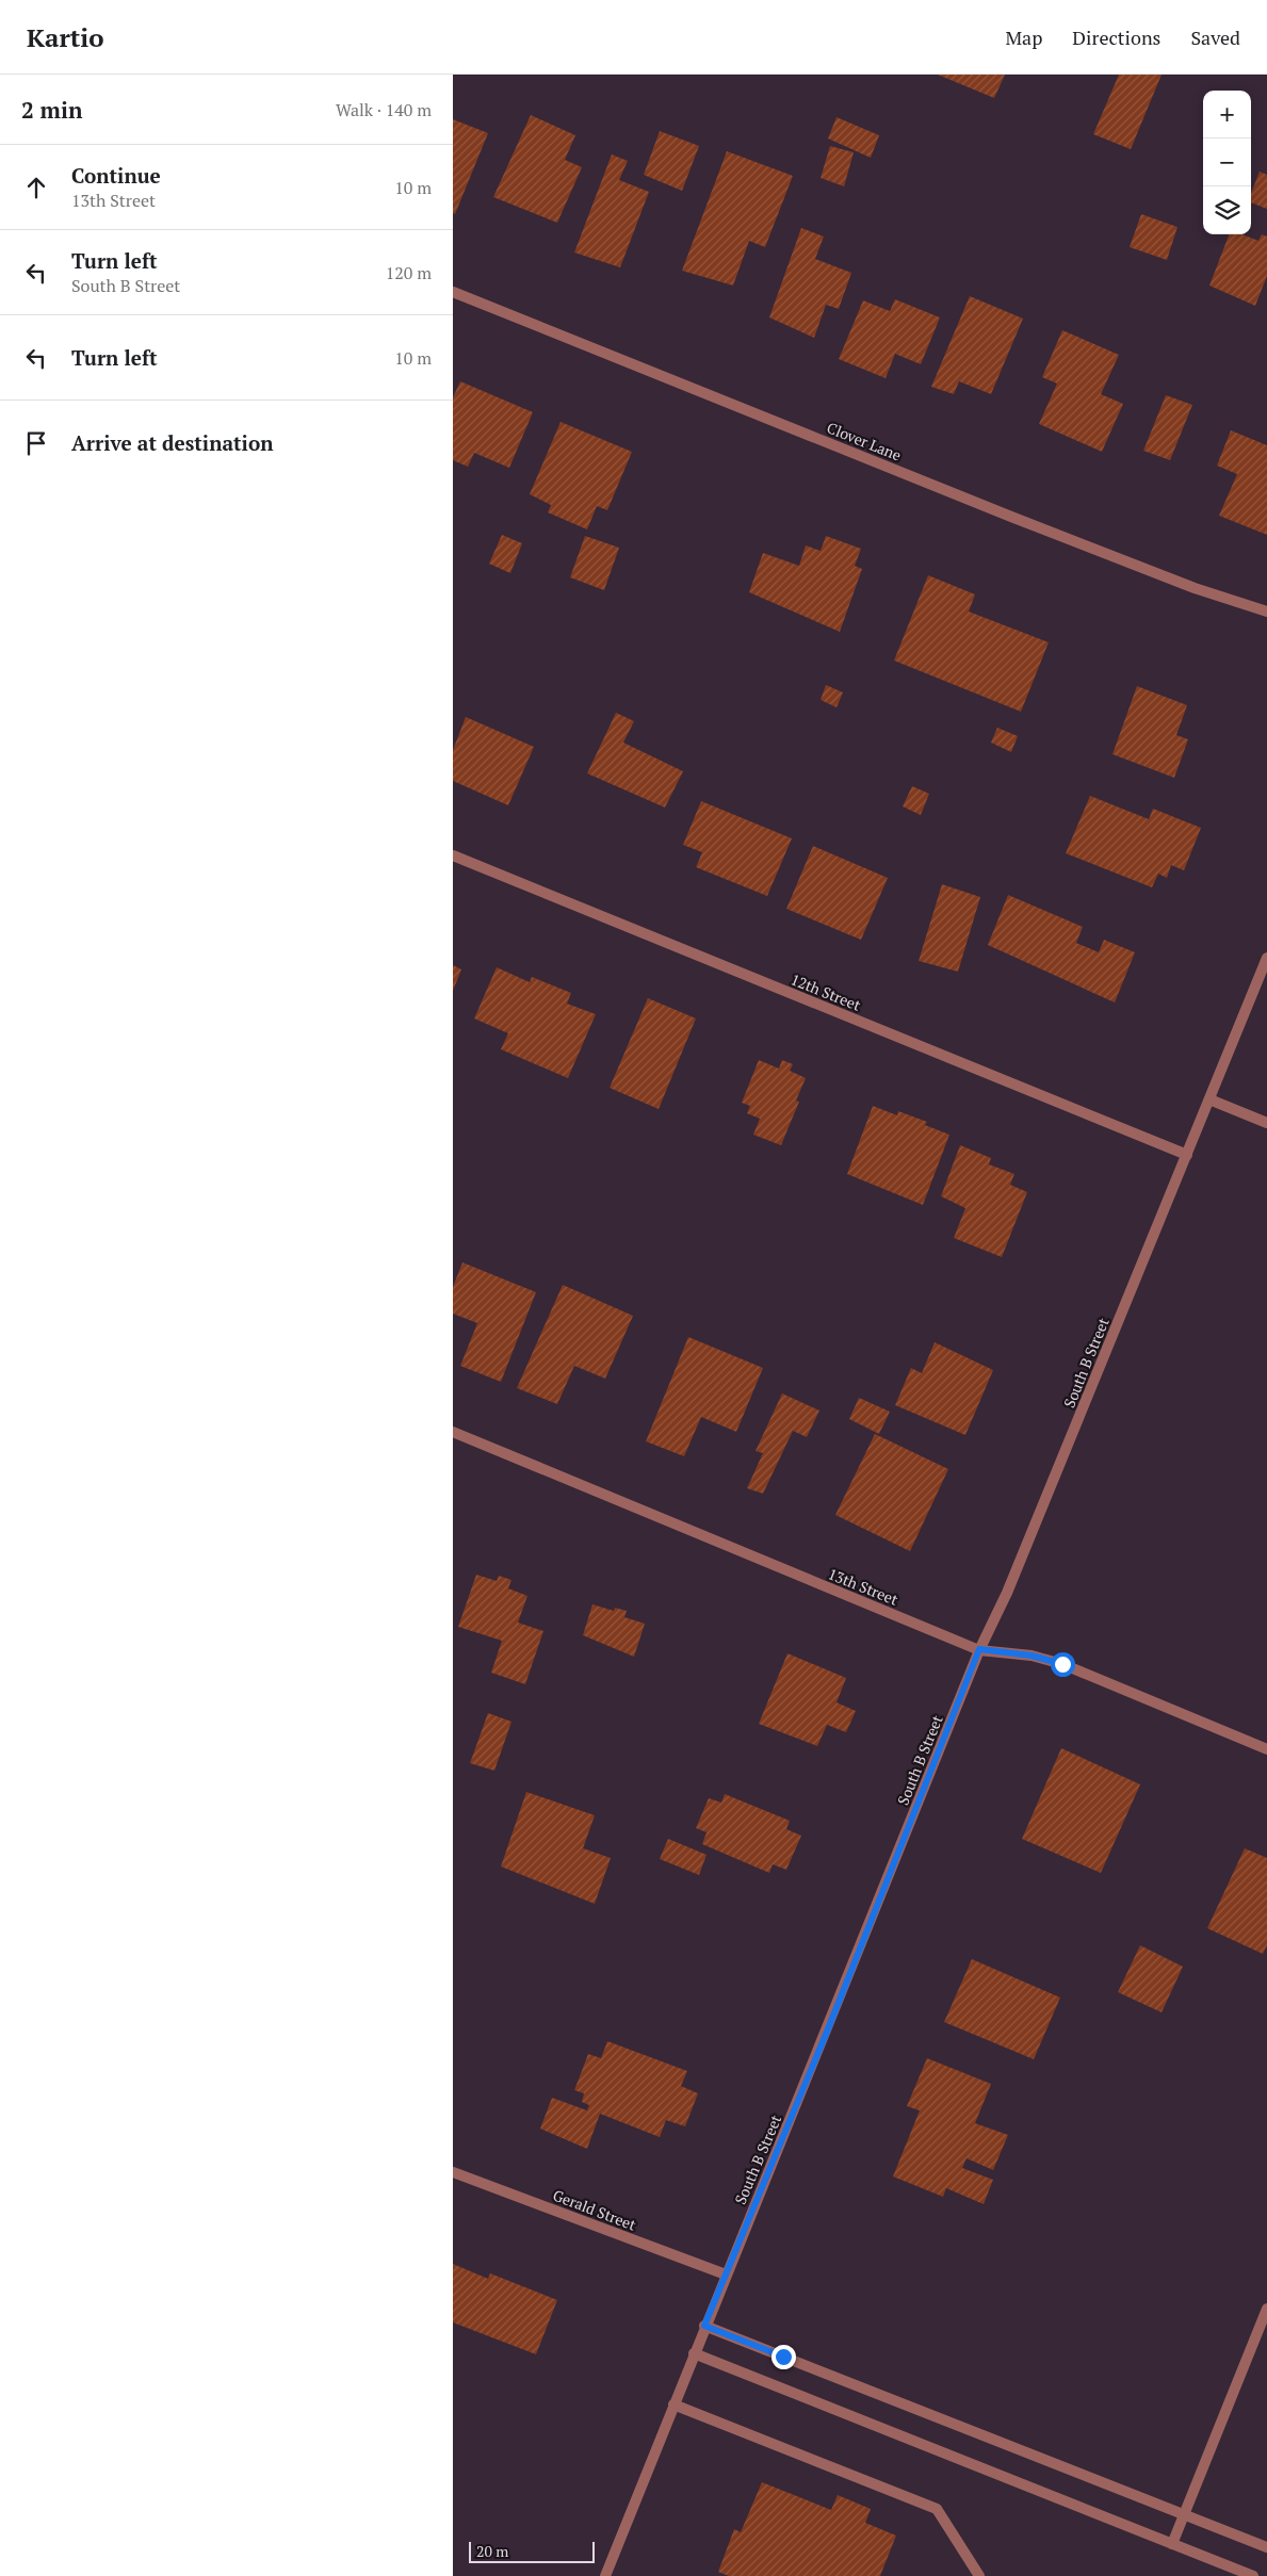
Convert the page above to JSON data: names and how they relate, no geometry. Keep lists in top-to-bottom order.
{
  "streets": {
    "street": [
      "Clover Lane",
      "12th Street",
      "South B Street",
      "13th Street",
      "Gerald Street"
    ]
  },
  "crossings": [
    ["12th Street", "South B Street"],
    ["South B Street", "13th Street"],
    ["South B Street", "Gerald Street"]
  ],
  "scale_bar": "20 m",
  "page": {
    "header": "Kartio",
    "nav": ["Map", "Directions", "Saved"],
    "heading": ["2 min", "Walk · 140 m"],
    "map_buttons": ["+", "−"],
    "list": [
      ["Continue", "13th Street", "10 m"],
      ["Turn left", "South B Street", "120 m"],
      ["Turn left", "10 m"],
      "Arrive at destination"
    ],
    "scale": "20 m"
  }
}
